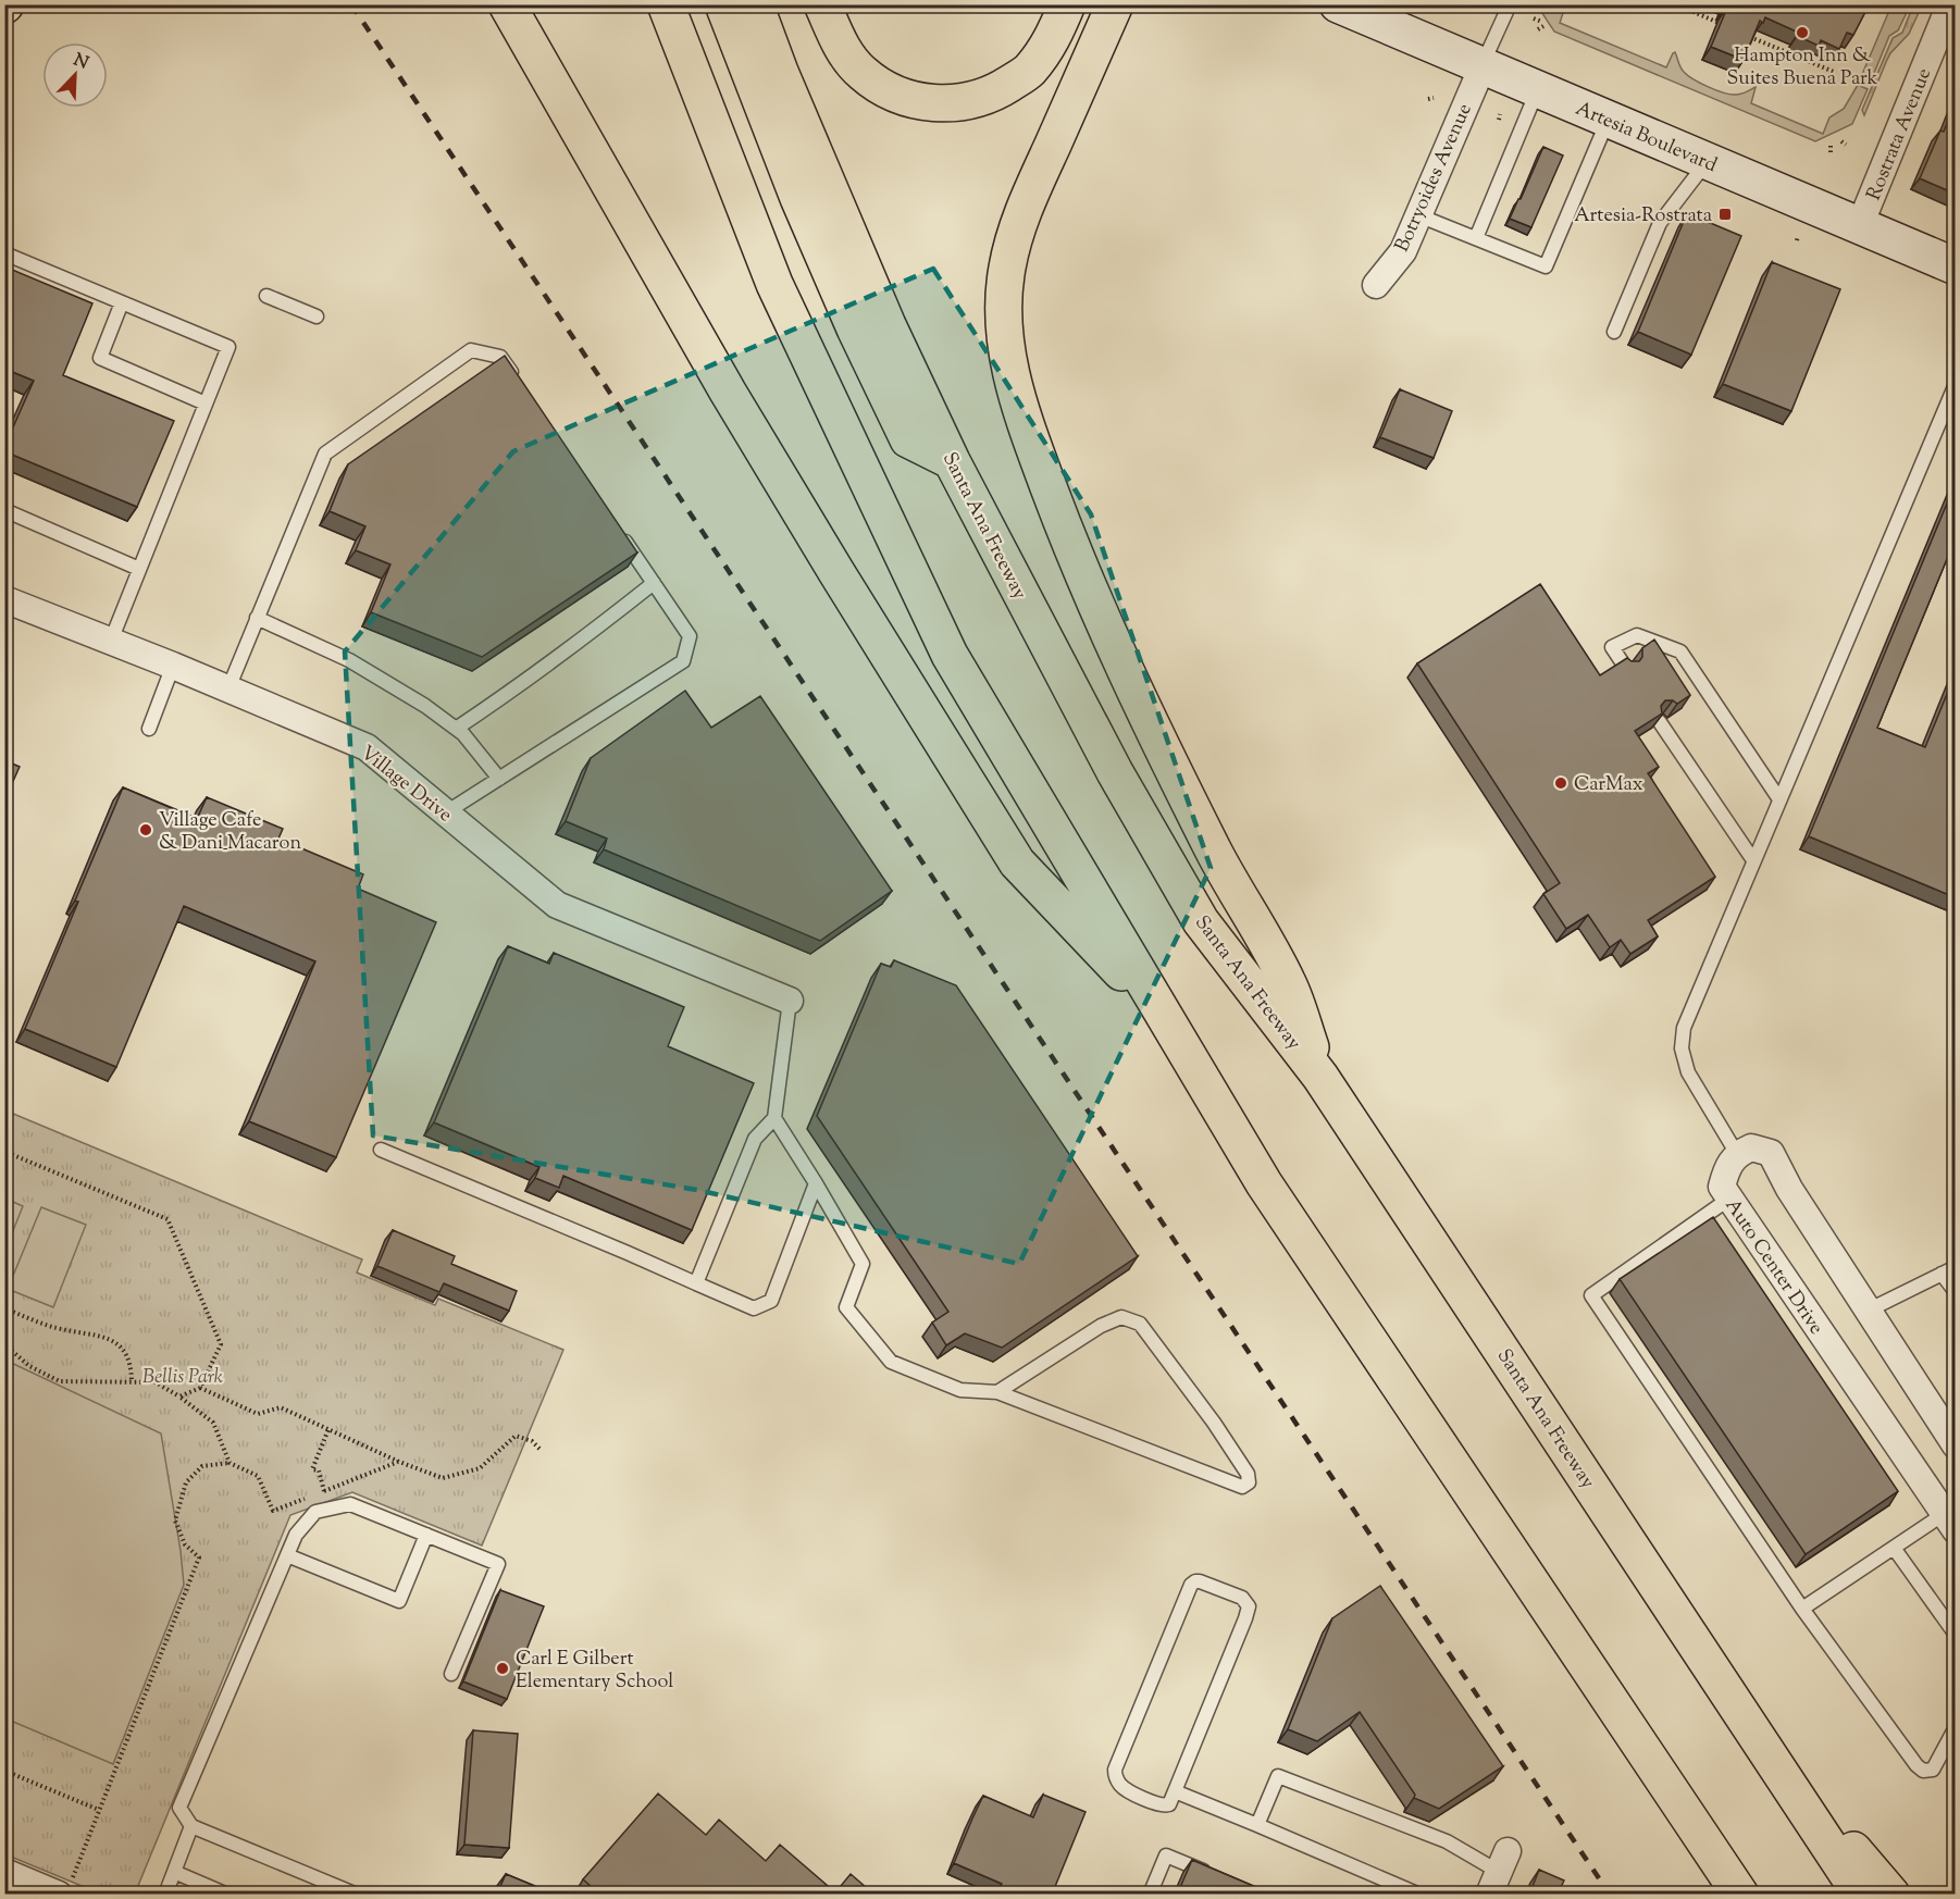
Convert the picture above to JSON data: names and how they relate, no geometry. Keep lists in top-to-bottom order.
{
  "streets": {
    "highway": ["Santa Ana Freeway"],
    "main road": ["Artesia Boulevard"],
    "street": [
      "Rostrata Avenue",
      "Botryoides Avenue",
      "Village Drive",
      "Auto Center Drive"
    ]
  },
  "crossings": [
    ["Rostrata Avenue", "Artesia Boulevard"],
    ["Artesia Boulevard", "Botryoides Avenue"]
  ],
  "parks": ["Bellis Park"],
  "places": {
    "other": [
      "Hampton Inn & Suites Buena Park",
      "CarMax",
      "Village Cafe & Dani_Macaron",
      "Carl E Gilbert Elementary School"
    ],
    "transit": ["Artesia-Rostrata"]
  },
  "north": "top right"
}
